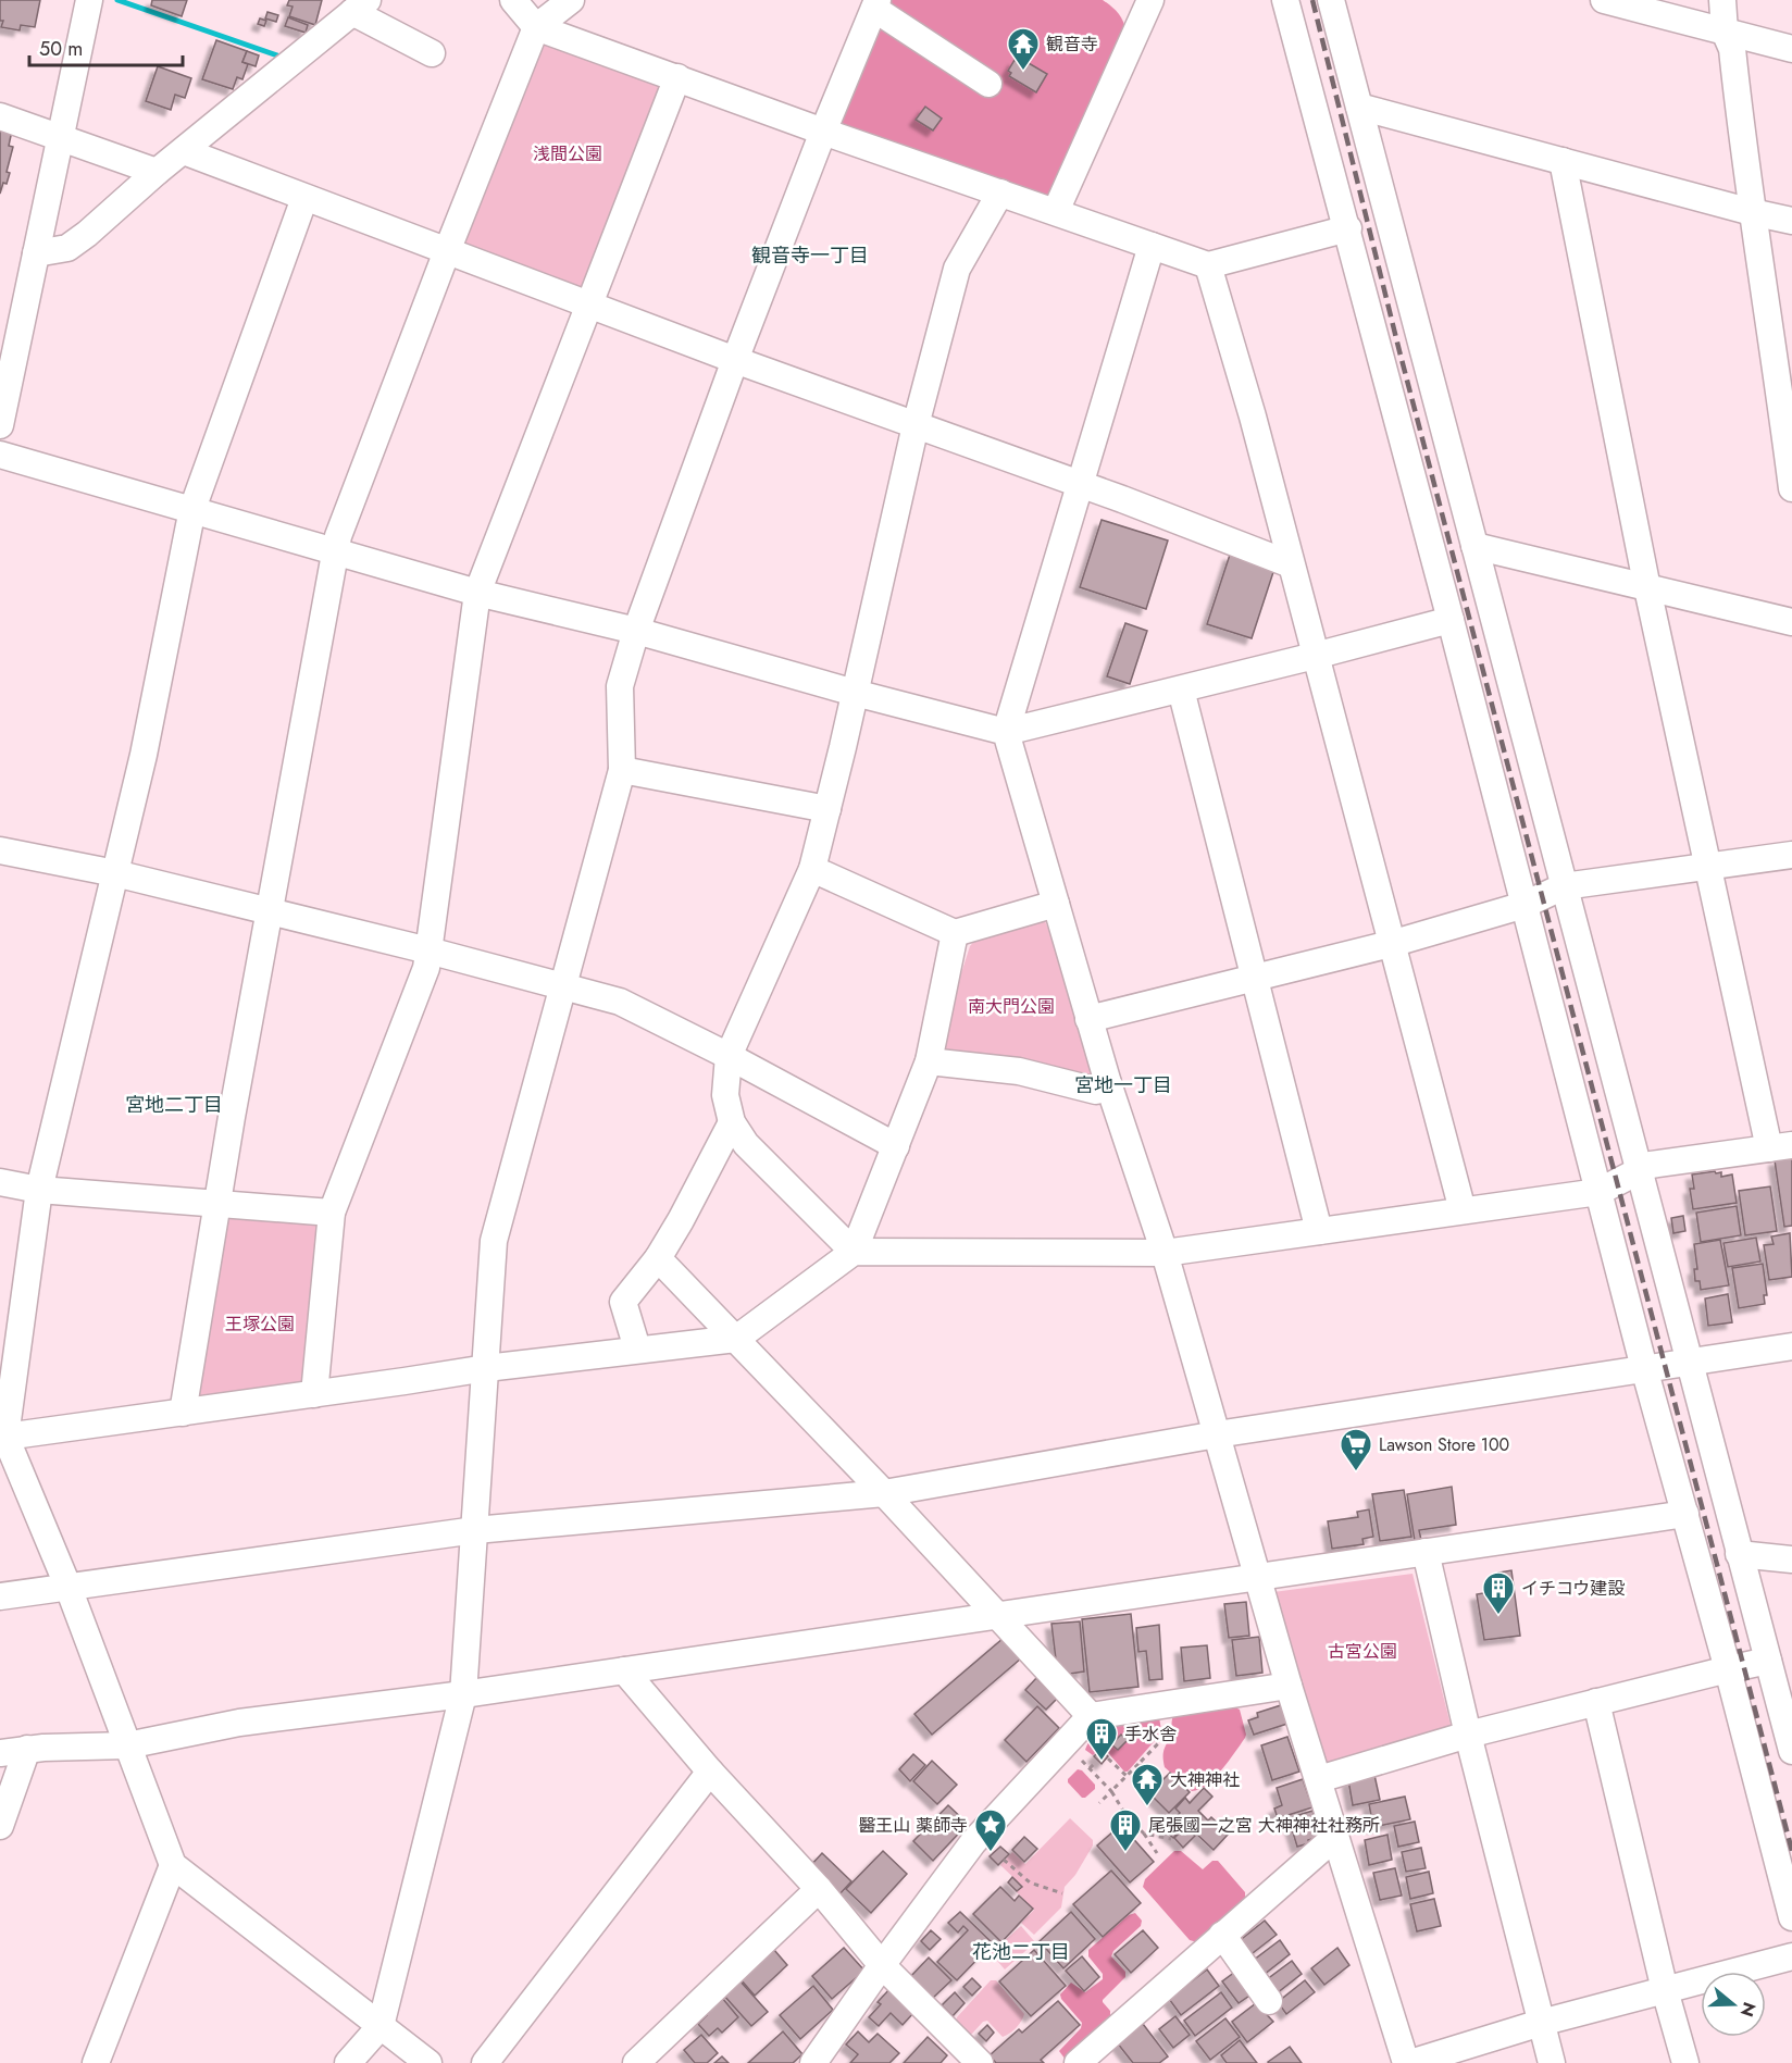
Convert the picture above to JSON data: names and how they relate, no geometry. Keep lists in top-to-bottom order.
{
  "districts": [
    "観音寺一丁目",
    "宮地一丁目",
    "宮地二丁目",
    "花池二丁目"
  ],
  "parks": [
    "浅間公園",
    "南大門公園",
    "王塚公園",
    "古宮公園"
  ],
  "places": {
    "temple": ["観音寺", "大神神社"],
    "supermarket": ["Lawson Store 100"],
    "building": ["イチコウ建設", "手水舎", "尾張國一之宮 大神神社社務所"],
    "place": ["醫王山 薬師寺"]
  },
  "scale_bar": "50 m",
  "north": "right"
}
